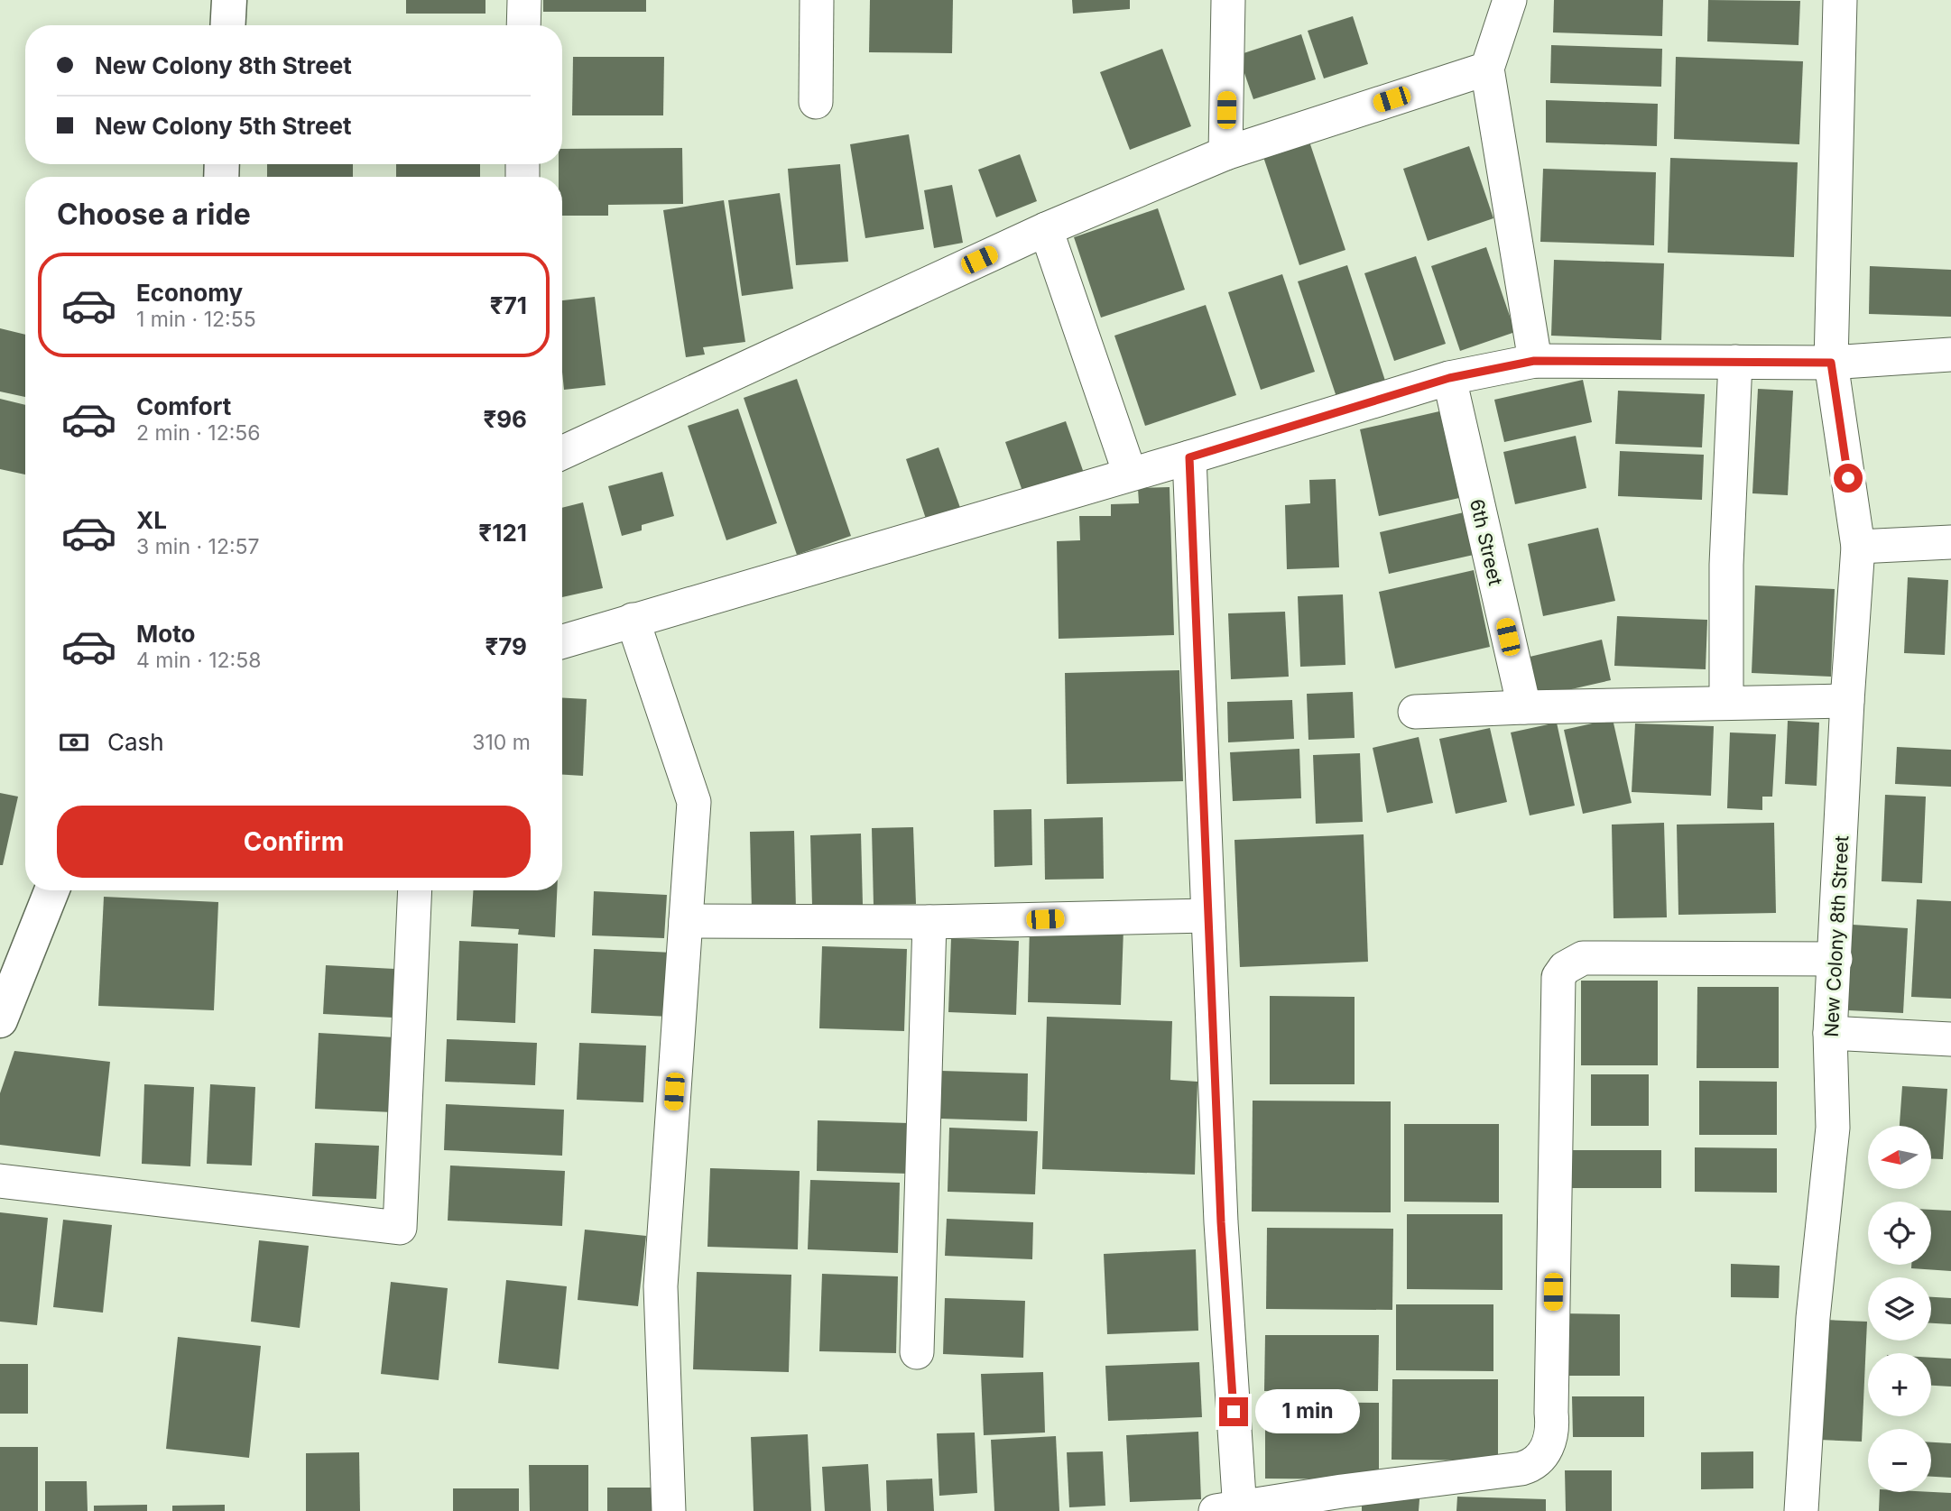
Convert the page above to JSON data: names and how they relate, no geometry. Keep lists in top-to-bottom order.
{
  "streets": {
    "street": ["6th Street", "New Colony 8th Street"]
  },
  "north": "left",
  "page": {
    "banner": ["New Colony 8th Street", "New Colony 5th Street"],
    "heading": "Choose a ride",
    "list": [
      {
        "name": "Economy",
        "note": "1 min · 12:55",
        "value": "₹71"
      },
      {
        "name": "Comfort",
        "note": "2 min · 12:56",
        "value": "₹96"
      },
      {
        "name": "XL",
        "note": "3 min · 12:57",
        "value": "₹121"
      },
      {
        "name": "Moto",
        "note": "4 min · 12:58",
        "value": "₹79"
      }
    ],
    "pay": ["Cash", "310 m"],
    "buttons": "Confirm",
    "map_buttons": ["+", "−"],
    "bubble": "1 min"
  }
}
